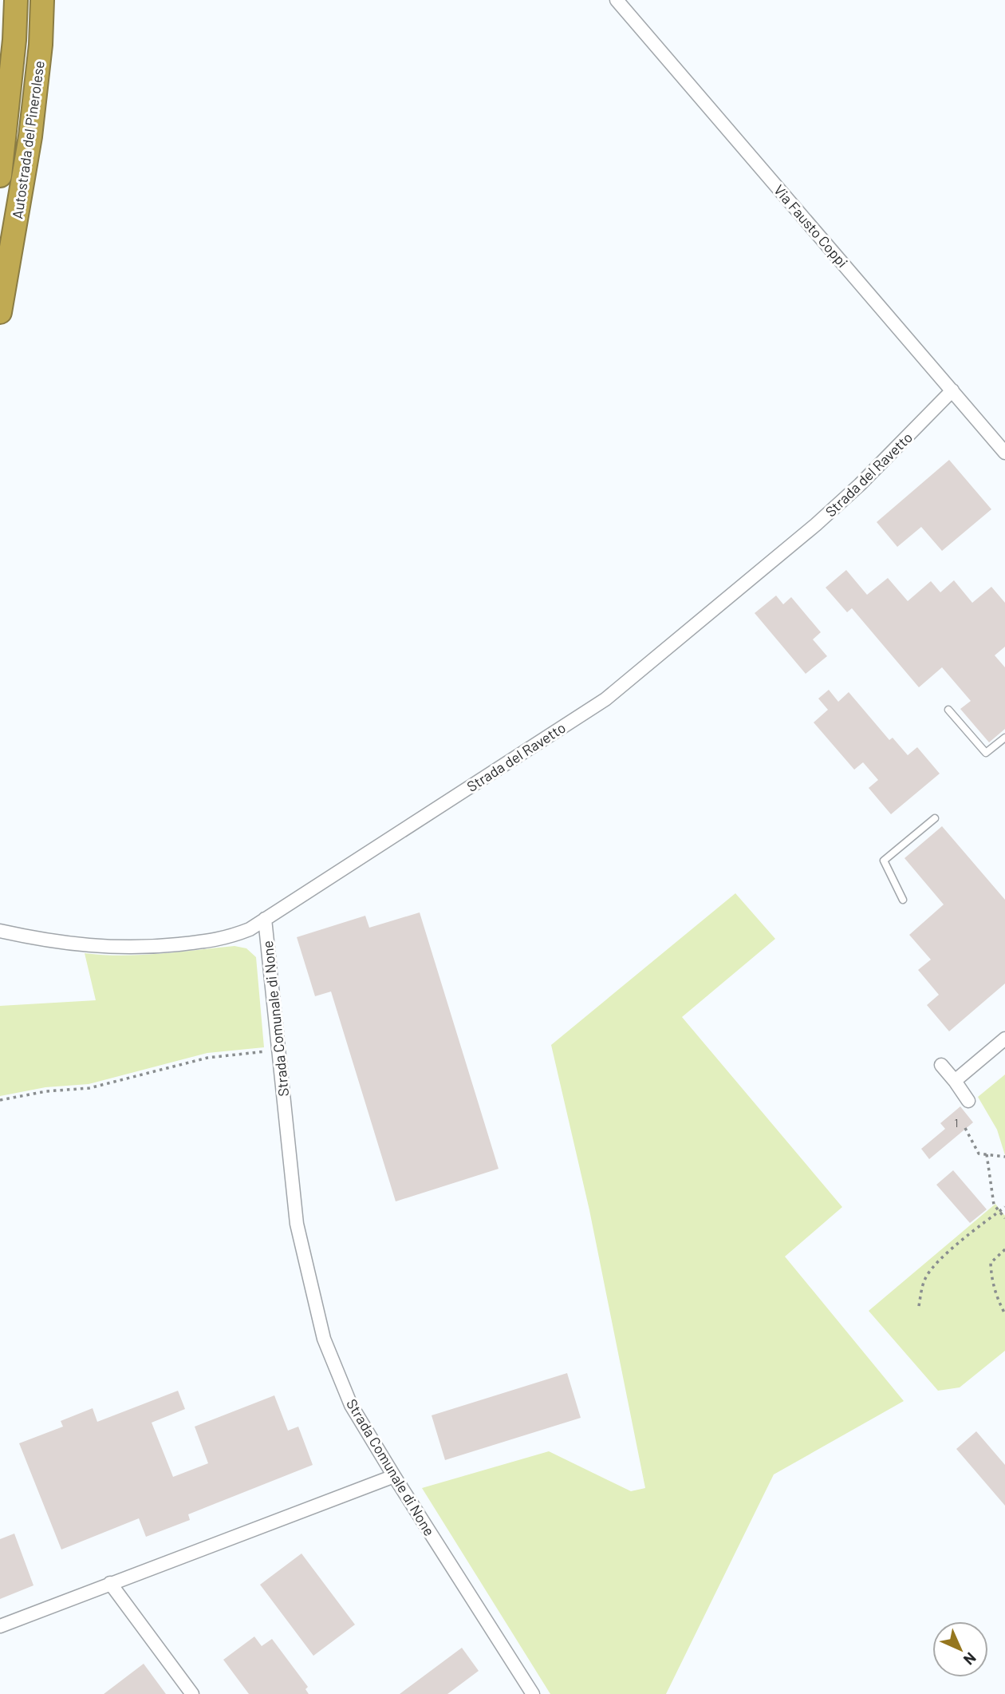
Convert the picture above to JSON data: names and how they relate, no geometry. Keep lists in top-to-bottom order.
{
  "streets": {
    "highway": ["Autostrada del Pinerolese"],
    "street": ["Via Fausto Coppi", "Strada del Ravetto", "Strada Comunale di None"]
  },
  "crossings": [
    ["Via Fausto Coppi", "Strada del Ravetto"],
    ["Strada del Ravetto", "Strada Comunale di None"]
  ],
  "house_numbers": ["1"],
  "north": "bottom right"
}
